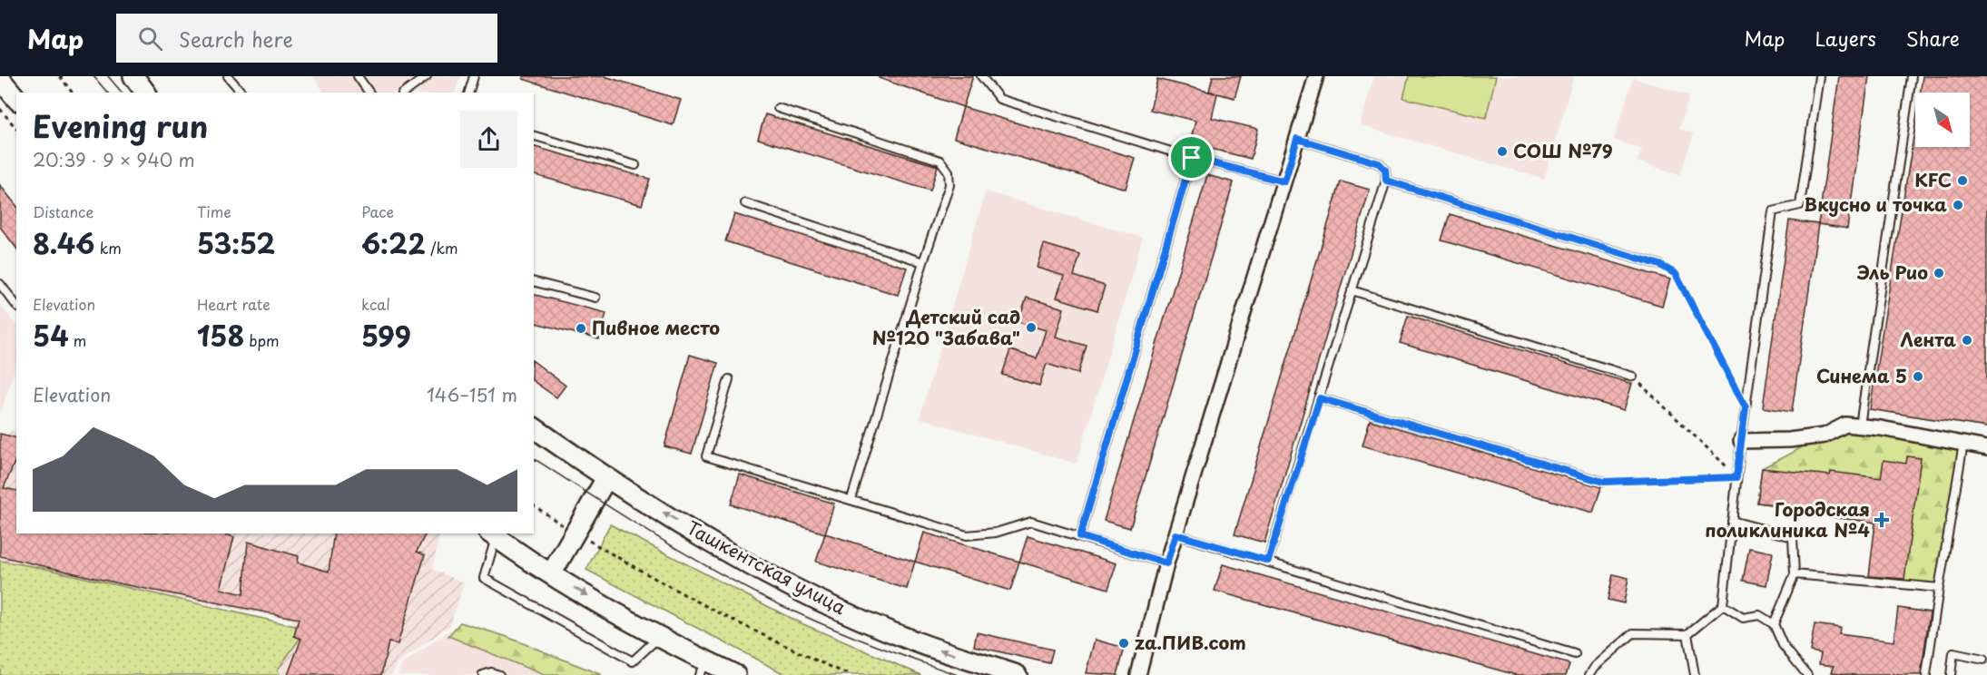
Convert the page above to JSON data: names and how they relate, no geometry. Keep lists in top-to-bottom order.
{
  "streets": {
    "main road": ["Ташкентская улица"]
  },
  "places": {
    "other": [
      "СОШ №79",
      "KFC",
      "Вкусно и точка",
      "Эль Рио",
      "Детский сад №120 \"Забава\"",
      "Пивное место",
      "Лента",
      "Синема 5",
      "za.ПИВ.com"
    ],
    "health": ["Городская поликлиника №4"]
  },
  "north": "bottom right",
  "page": {
    "header": "Map",
    "search": "Search here",
    "nav": ["Map", "Layers", "Share"],
    "heading": ["Evening run", "20:39 · 9 × 940 m"],
    "stats": [
      ["Distance", "8.46 km"],
      ["Time", "53:52"],
      ["Pace", "6:22 /km"],
      ["Elevation", "54 m"],
      ["Heart rate", "158 bpm"],
      ["kcal", "599"]
    ],
    "chart": ["Elevation", "146–151 m"]
  }
}
